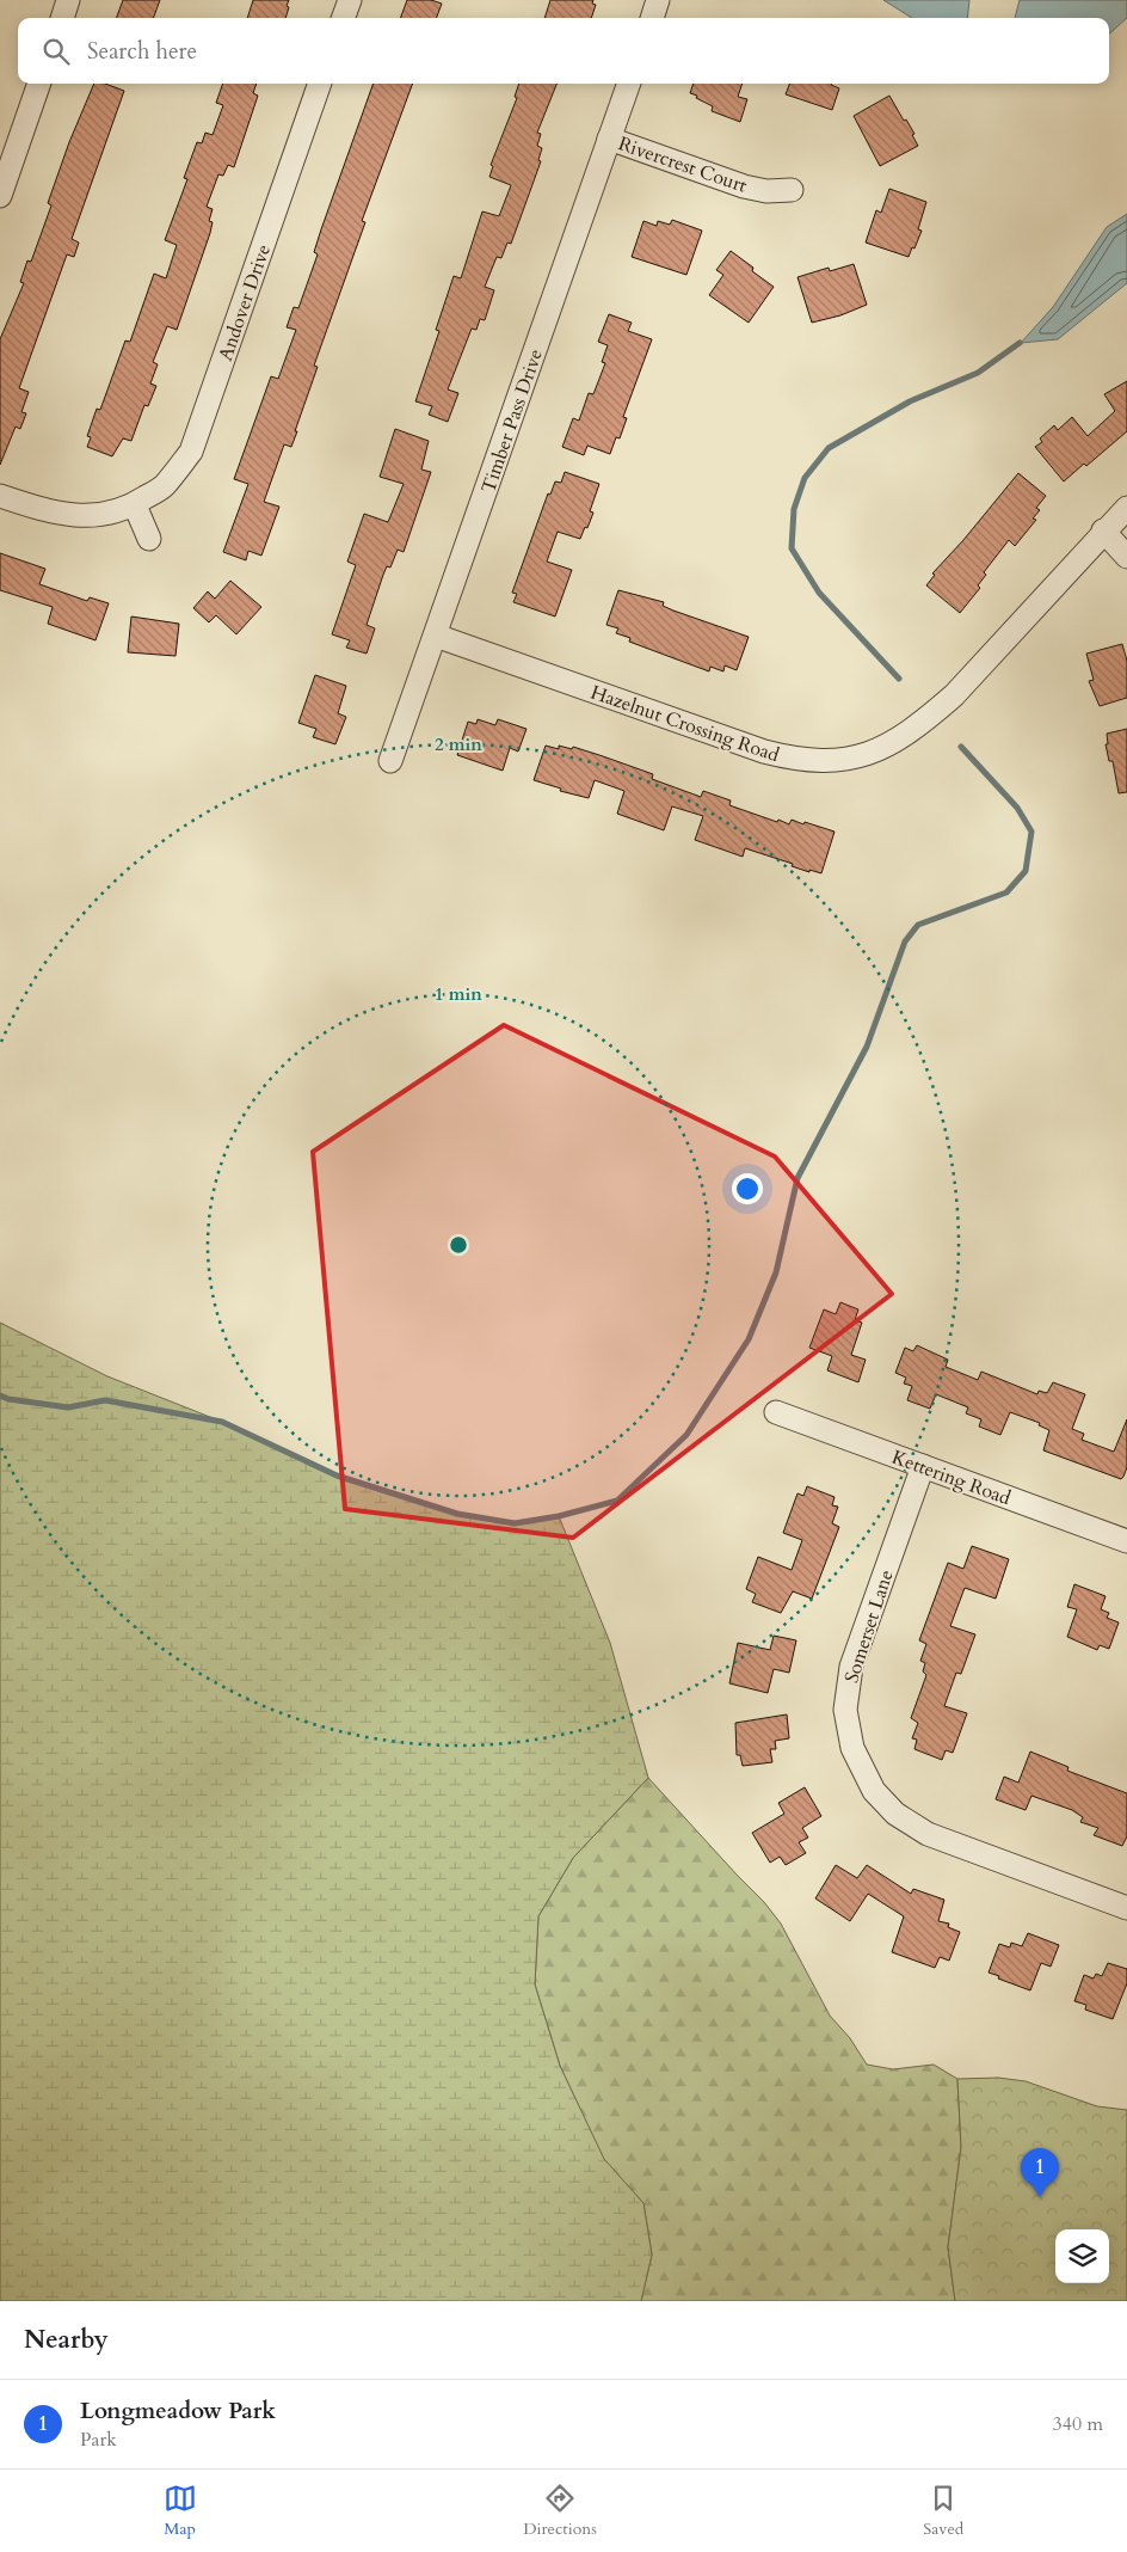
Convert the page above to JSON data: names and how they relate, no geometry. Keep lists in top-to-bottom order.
{
  "streets": {
    "street": [
      "Rivercrest Court",
      "Andover Drive",
      "Timber Pass Drive",
      "Hazelnut Crossing Road",
      "Kettering Road",
      "Somerset Lane"
    ]
  },
  "crossings": [
    ["Rivercrest Court", "Timber Pass Drive"],
    ["Timber Pass Drive", "Hazelnut Crossing Road"],
    ["Kettering Road", "Somerset Lane"]
  ],
  "page": {
    "search": "Search here",
    "pins": "1",
    "heading": "Nearby",
    "list": [
      {
        "mark": "1",
        "name": "Longmeadow Park",
        "note": "Park",
        "value": "340 m"
      }
    ],
    "nav": ["Map", "Directions", "Saved"]
  },
  "rings": ["2 min", "1 min"]
}
